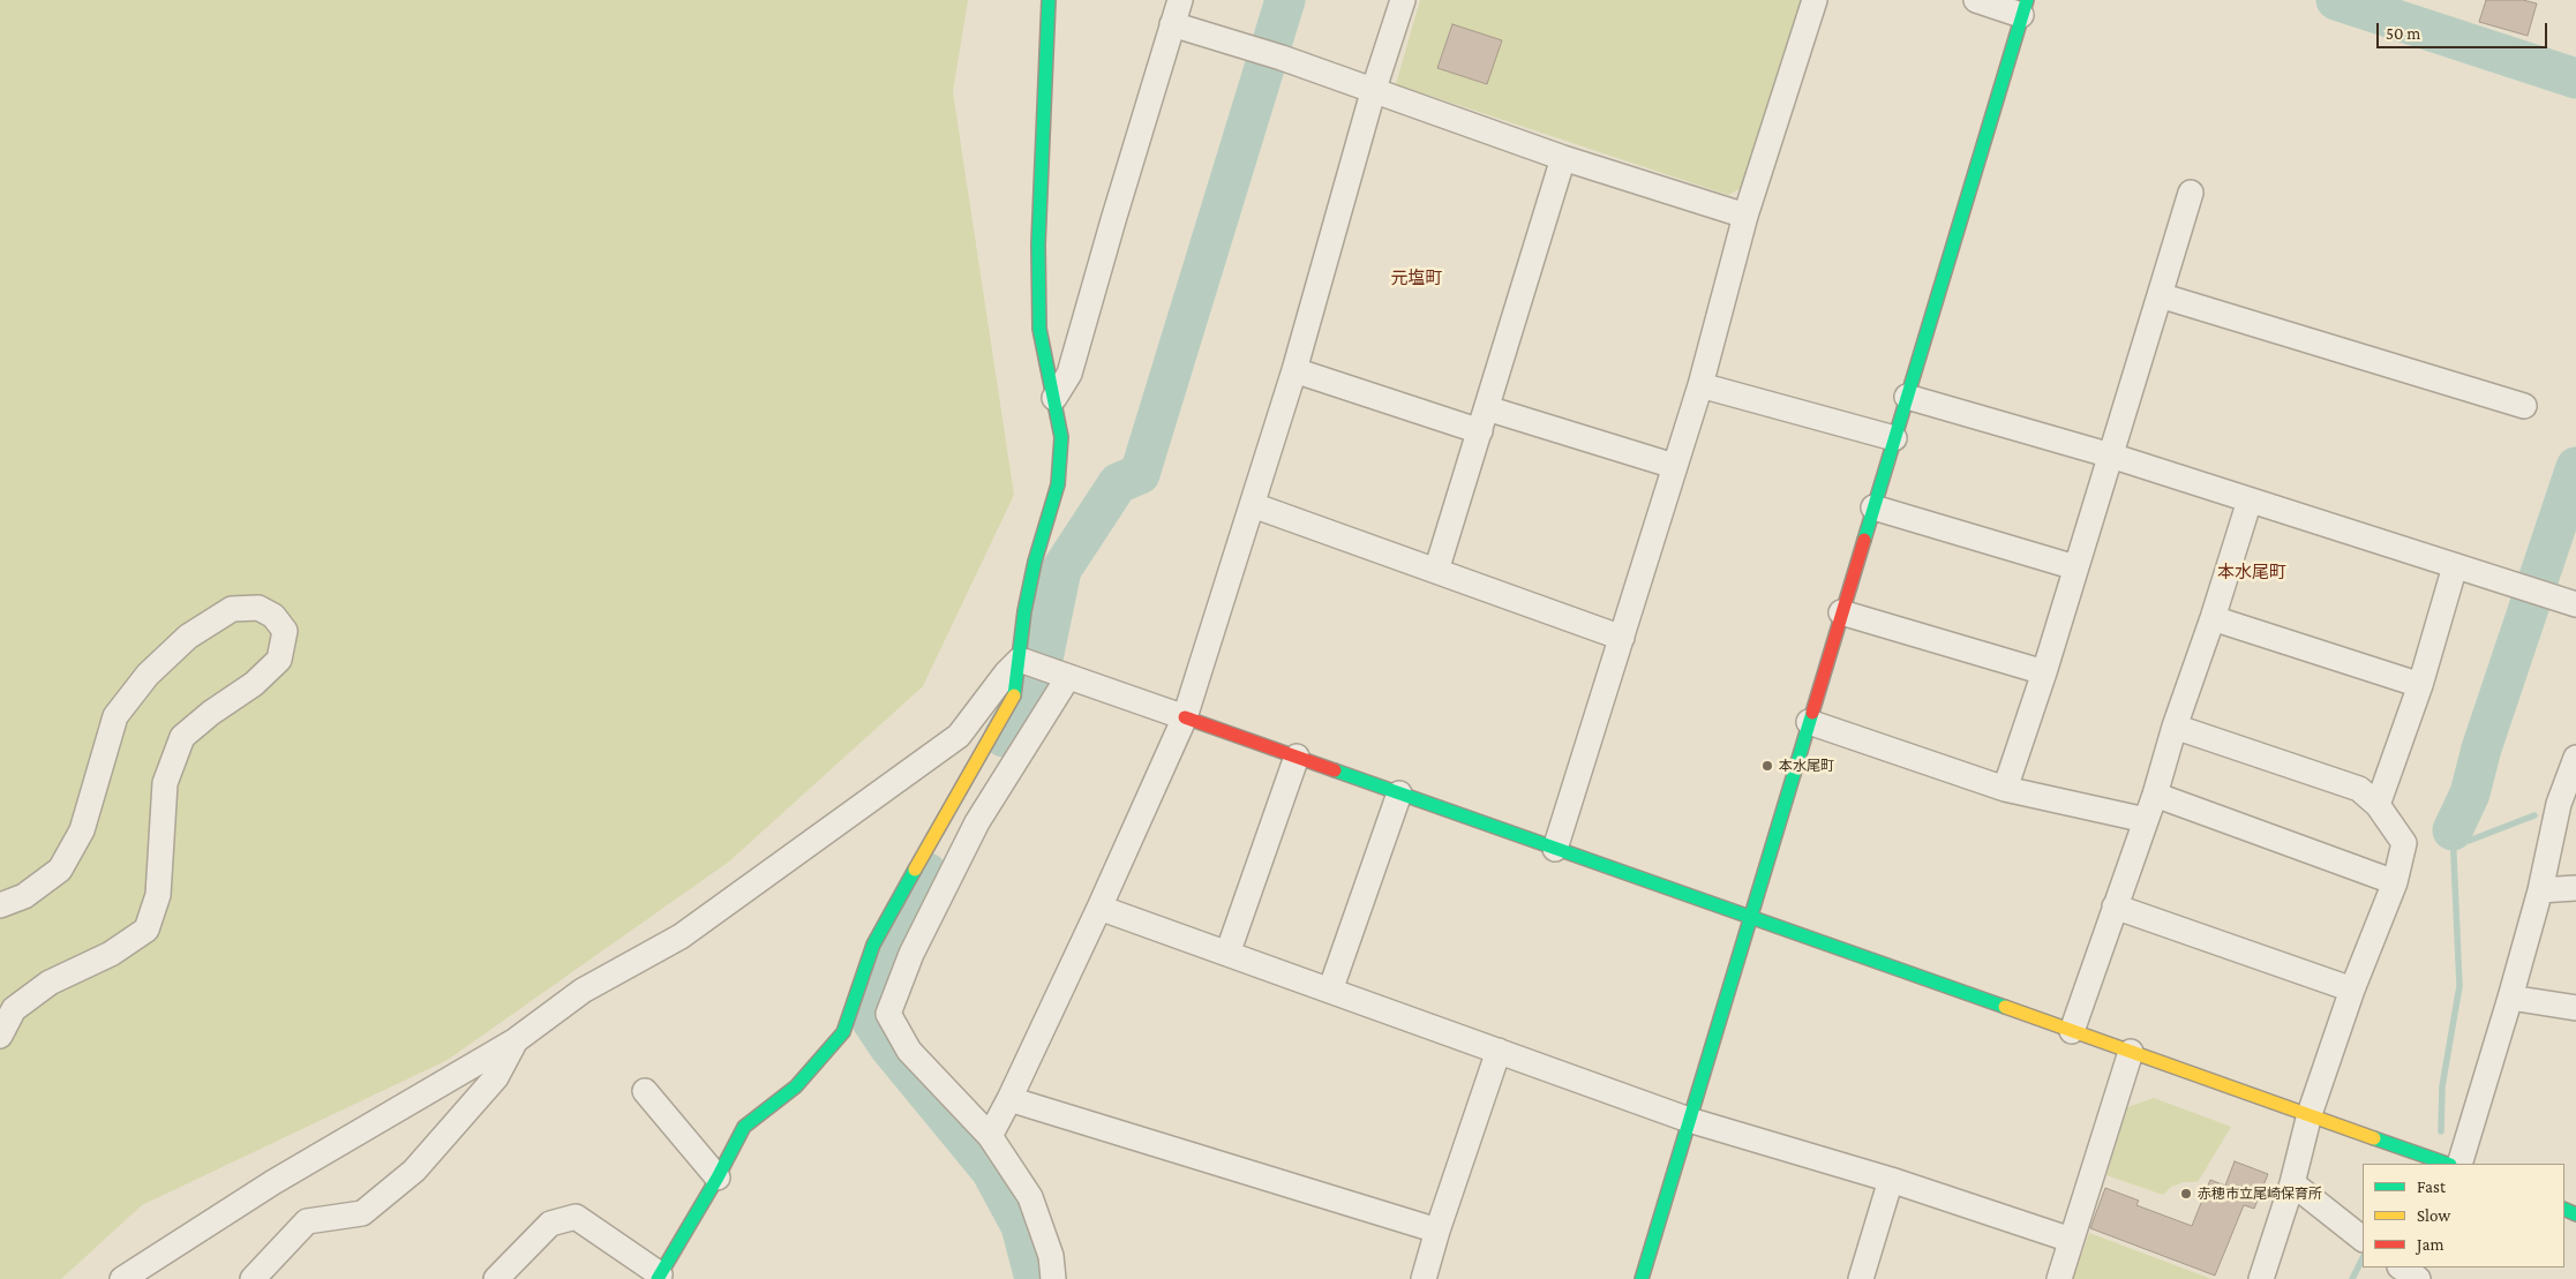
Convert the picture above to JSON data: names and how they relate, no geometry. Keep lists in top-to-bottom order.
{
  "districts": ["元塩町", "本水尾町"],
  "places": ["本水尾町", "赤穂市立尾崎保育所"],
  "legend": ["Fast", "Slow", "Jam"],
  "scale_bar": "50 m"
}
